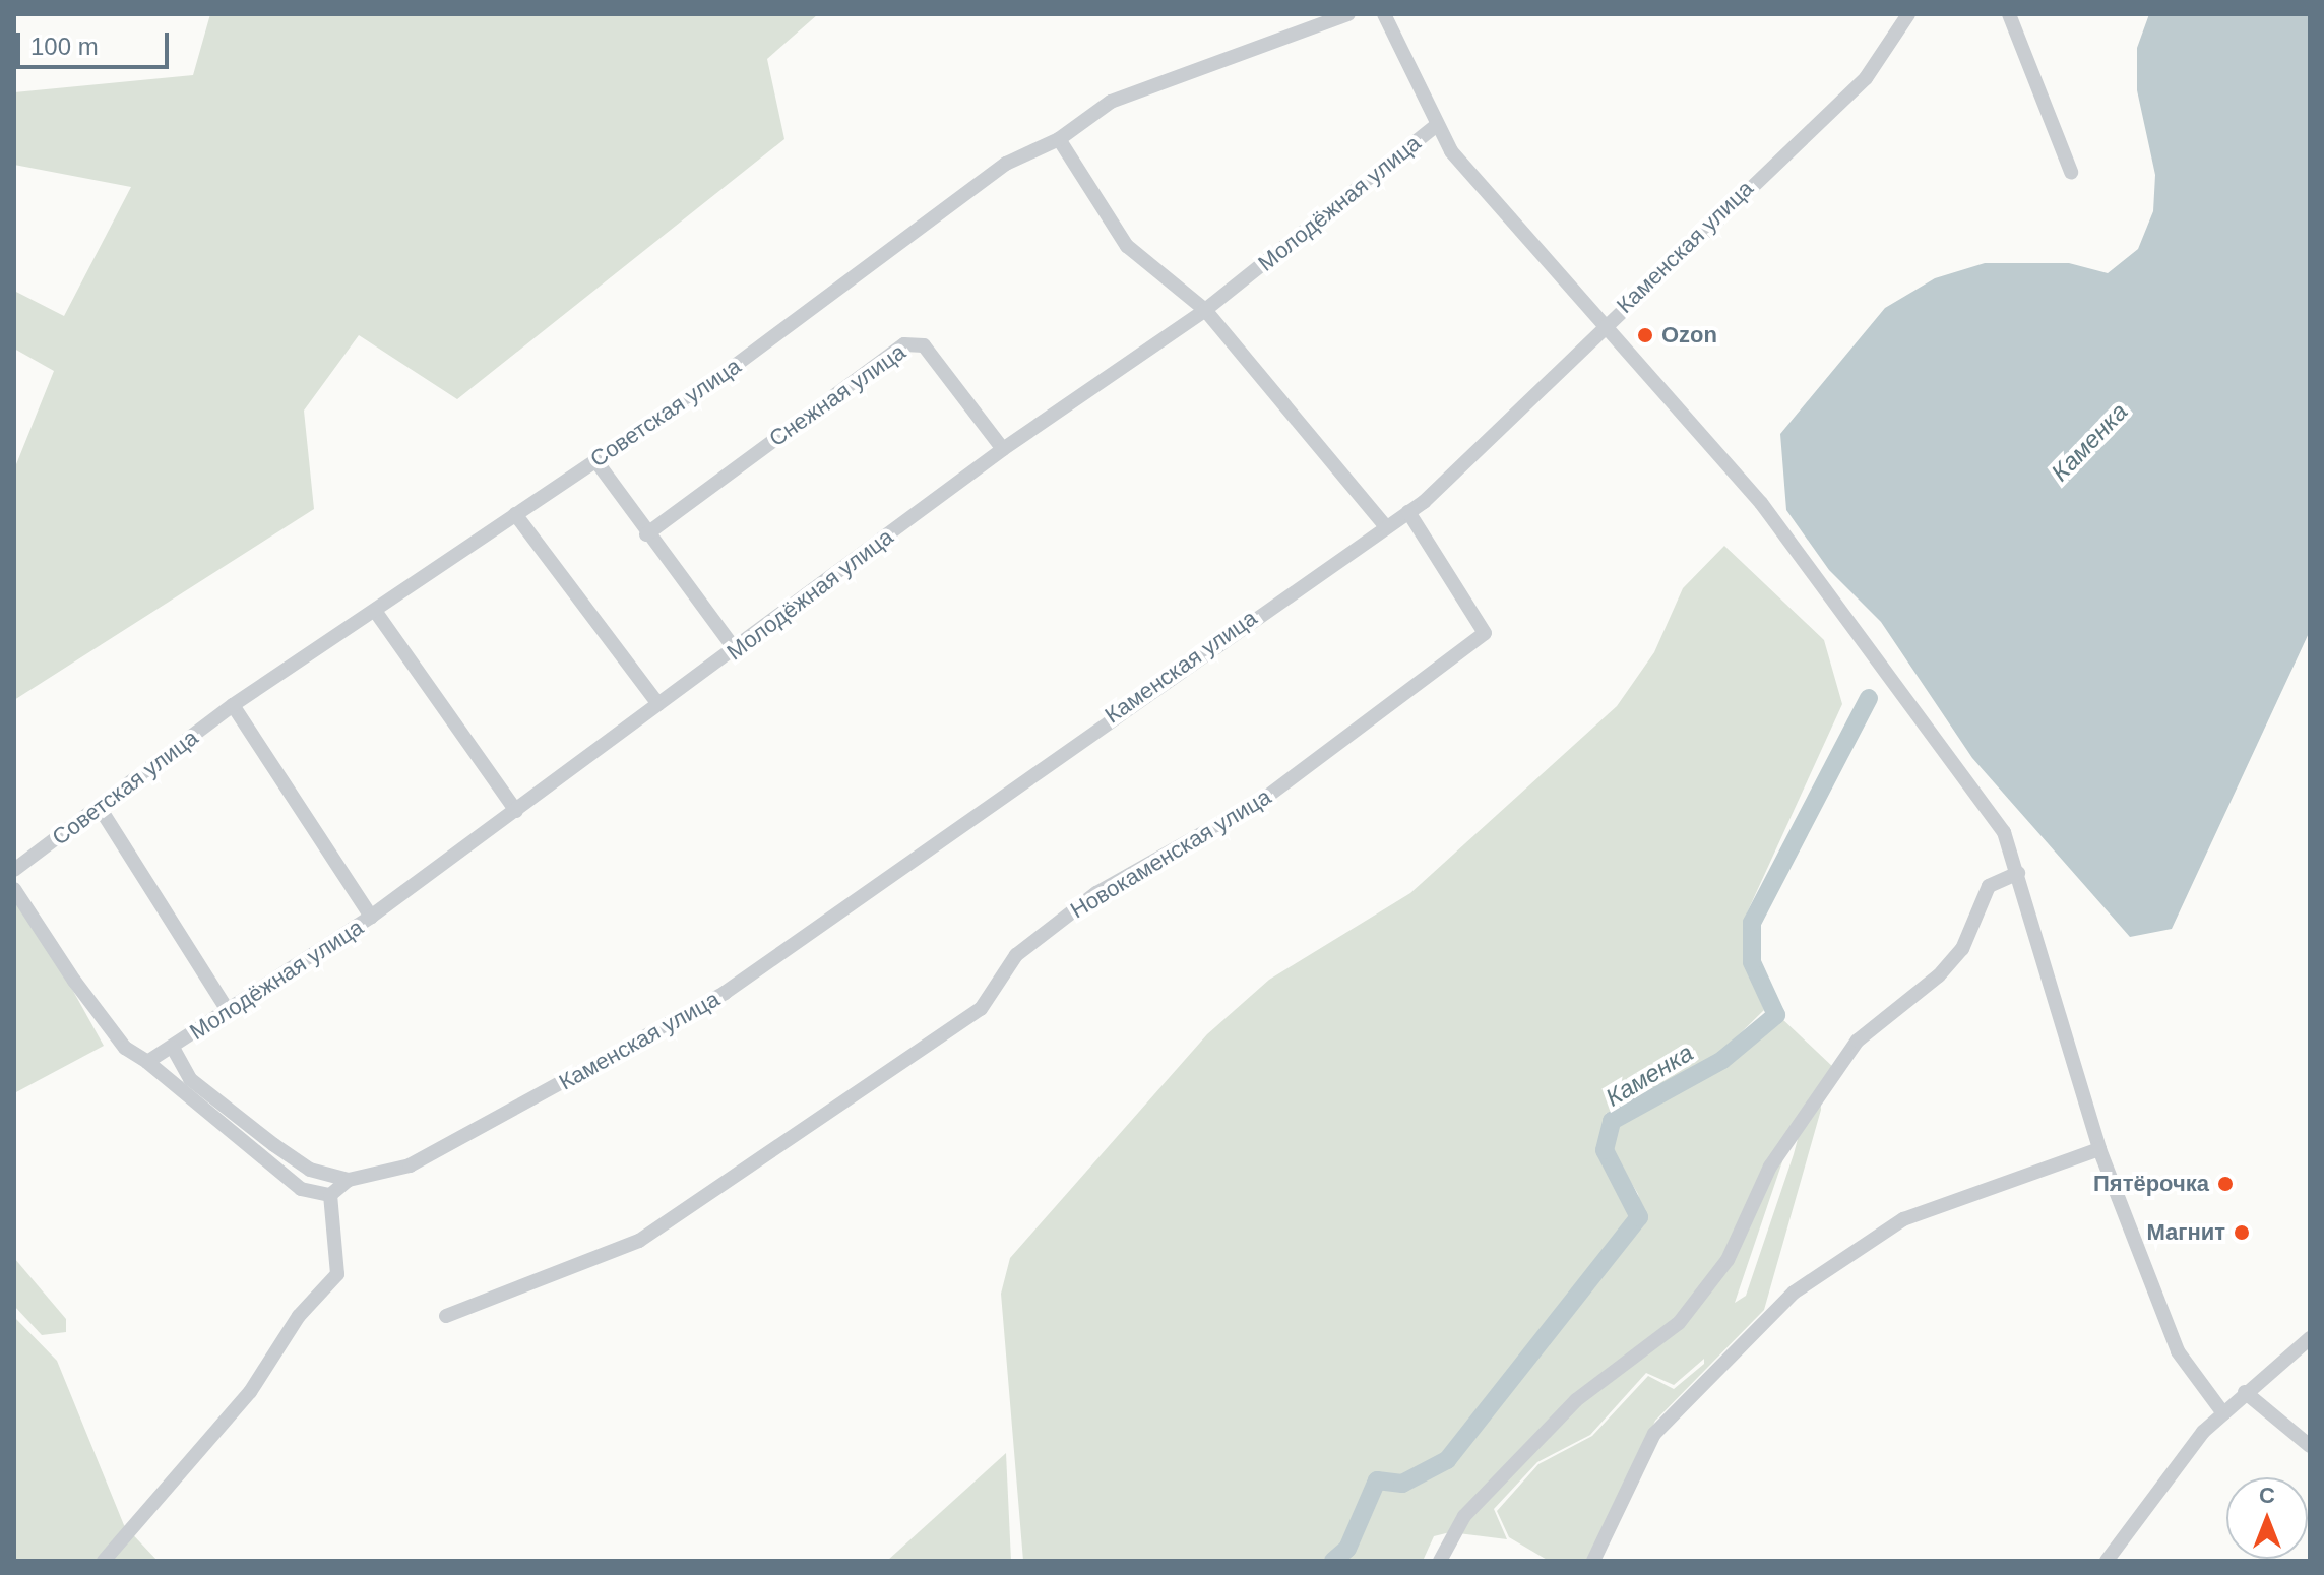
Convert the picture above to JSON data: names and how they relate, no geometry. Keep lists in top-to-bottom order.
{
  "streets": {
    "street": [
      "Молодёжная улица",
      "Каменская улица",
      "Снежная улица",
      "Советская улица",
      "Новокаменская улица"
    ]
  },
  "crossings": [
    ["Молодёжная улица", "Снежная улица"],
    ["Каменская улица", "Новокаменская улица"]
  ],
  "water": ["Каменка"],
  "places": ["Ozon", "Пятёрочка", "Магнит"],
  "scale_bar": "100 m",
  "north": "top"
}
